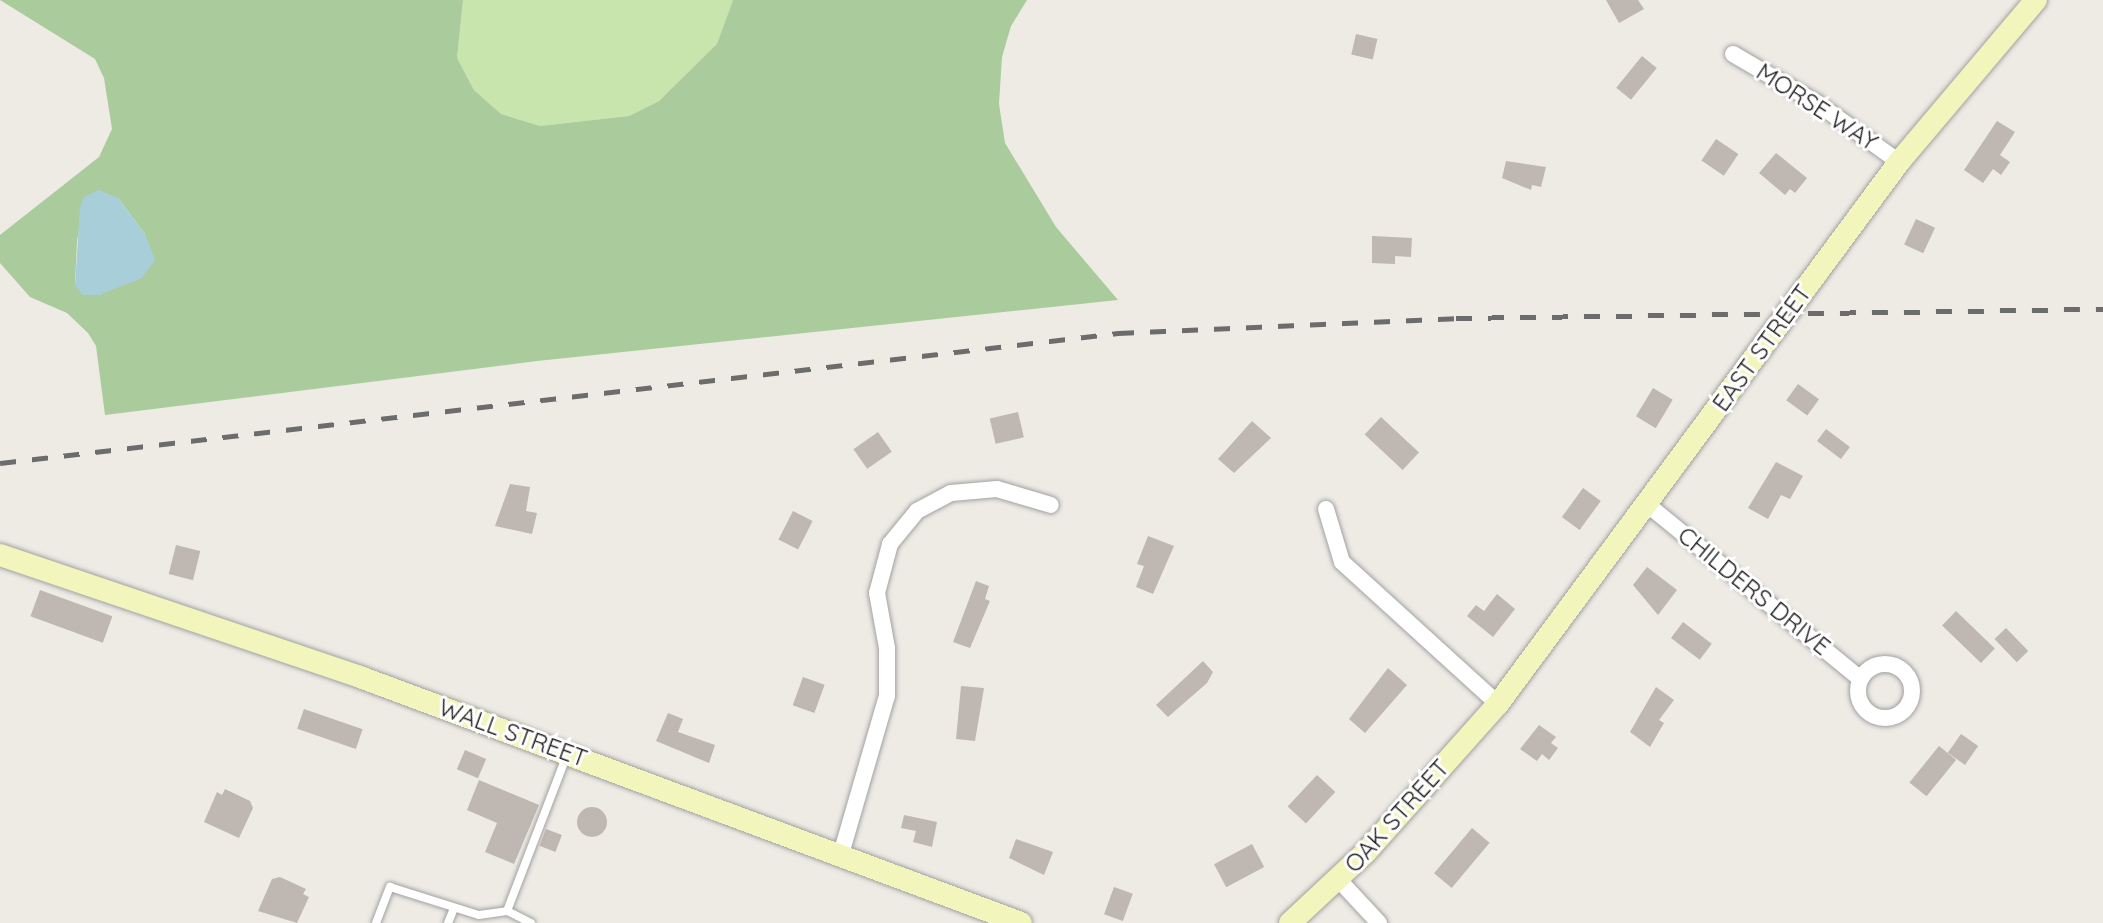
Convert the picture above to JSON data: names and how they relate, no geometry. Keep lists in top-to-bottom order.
{
  "streets": {
    "main road": ["EAST STREET", "WALL STREET", "OAK STREET"],
    "street": ["MORSE WAY", "CHILDERS DRIVE"]
  },
  "crossings": [
    ["MORSE WAY", "EAST STREET"],
    ["EAST STREET", "CHILDERS DRIVE"],
    ["EAST STREET", "OAK STREET"]
  ]
}
